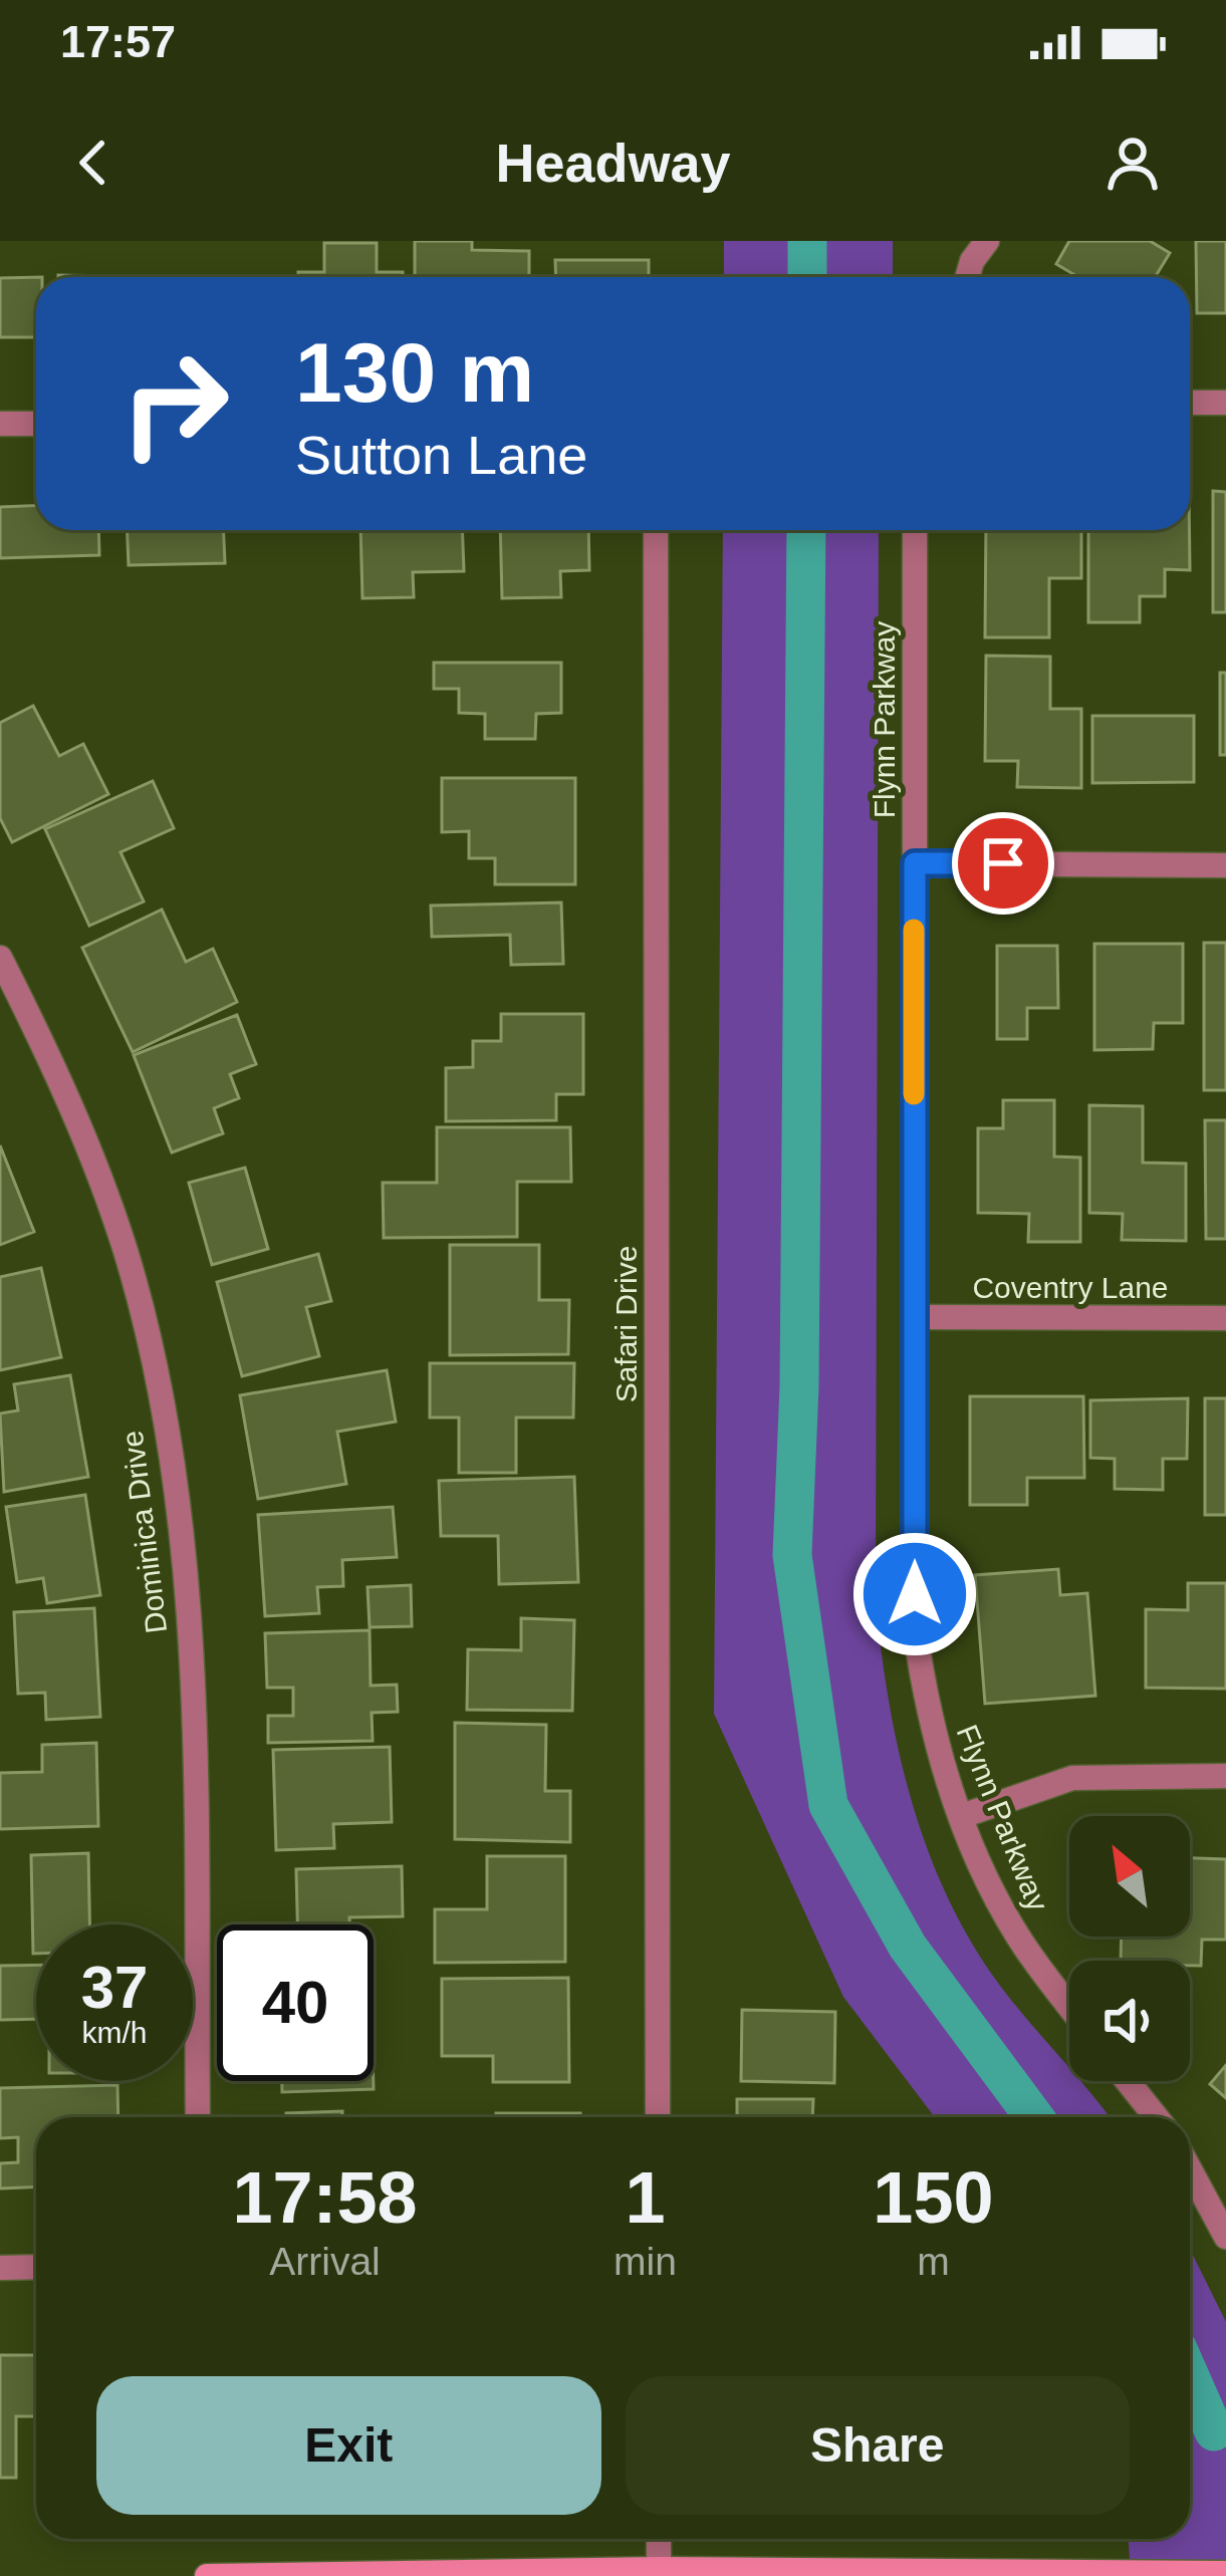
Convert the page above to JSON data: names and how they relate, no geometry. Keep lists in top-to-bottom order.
{
  "streets": {
    "street": [
      "Flynn Parkway",
      "Coventry Lane",
      "Safari Drive",
      "Dominica Drive"
    ]
  },
  "crossings": [
    ["Flynn Parkway", "Coventry Lane"]
  ],
  "north": "top left",
  "page": {
    "status": "17:57",
    "header": "Headway",
    "turn": ["130 m", "Sutton Lane"],
    "speed": "37 km/h",
    "limit": "40",
    "eta": [
      "17:58",
      "Arrival",
      "1",
      "min",
      "150",
      "m"
    ],
    "buttons": ["Exit", "Share"]
  }
}
